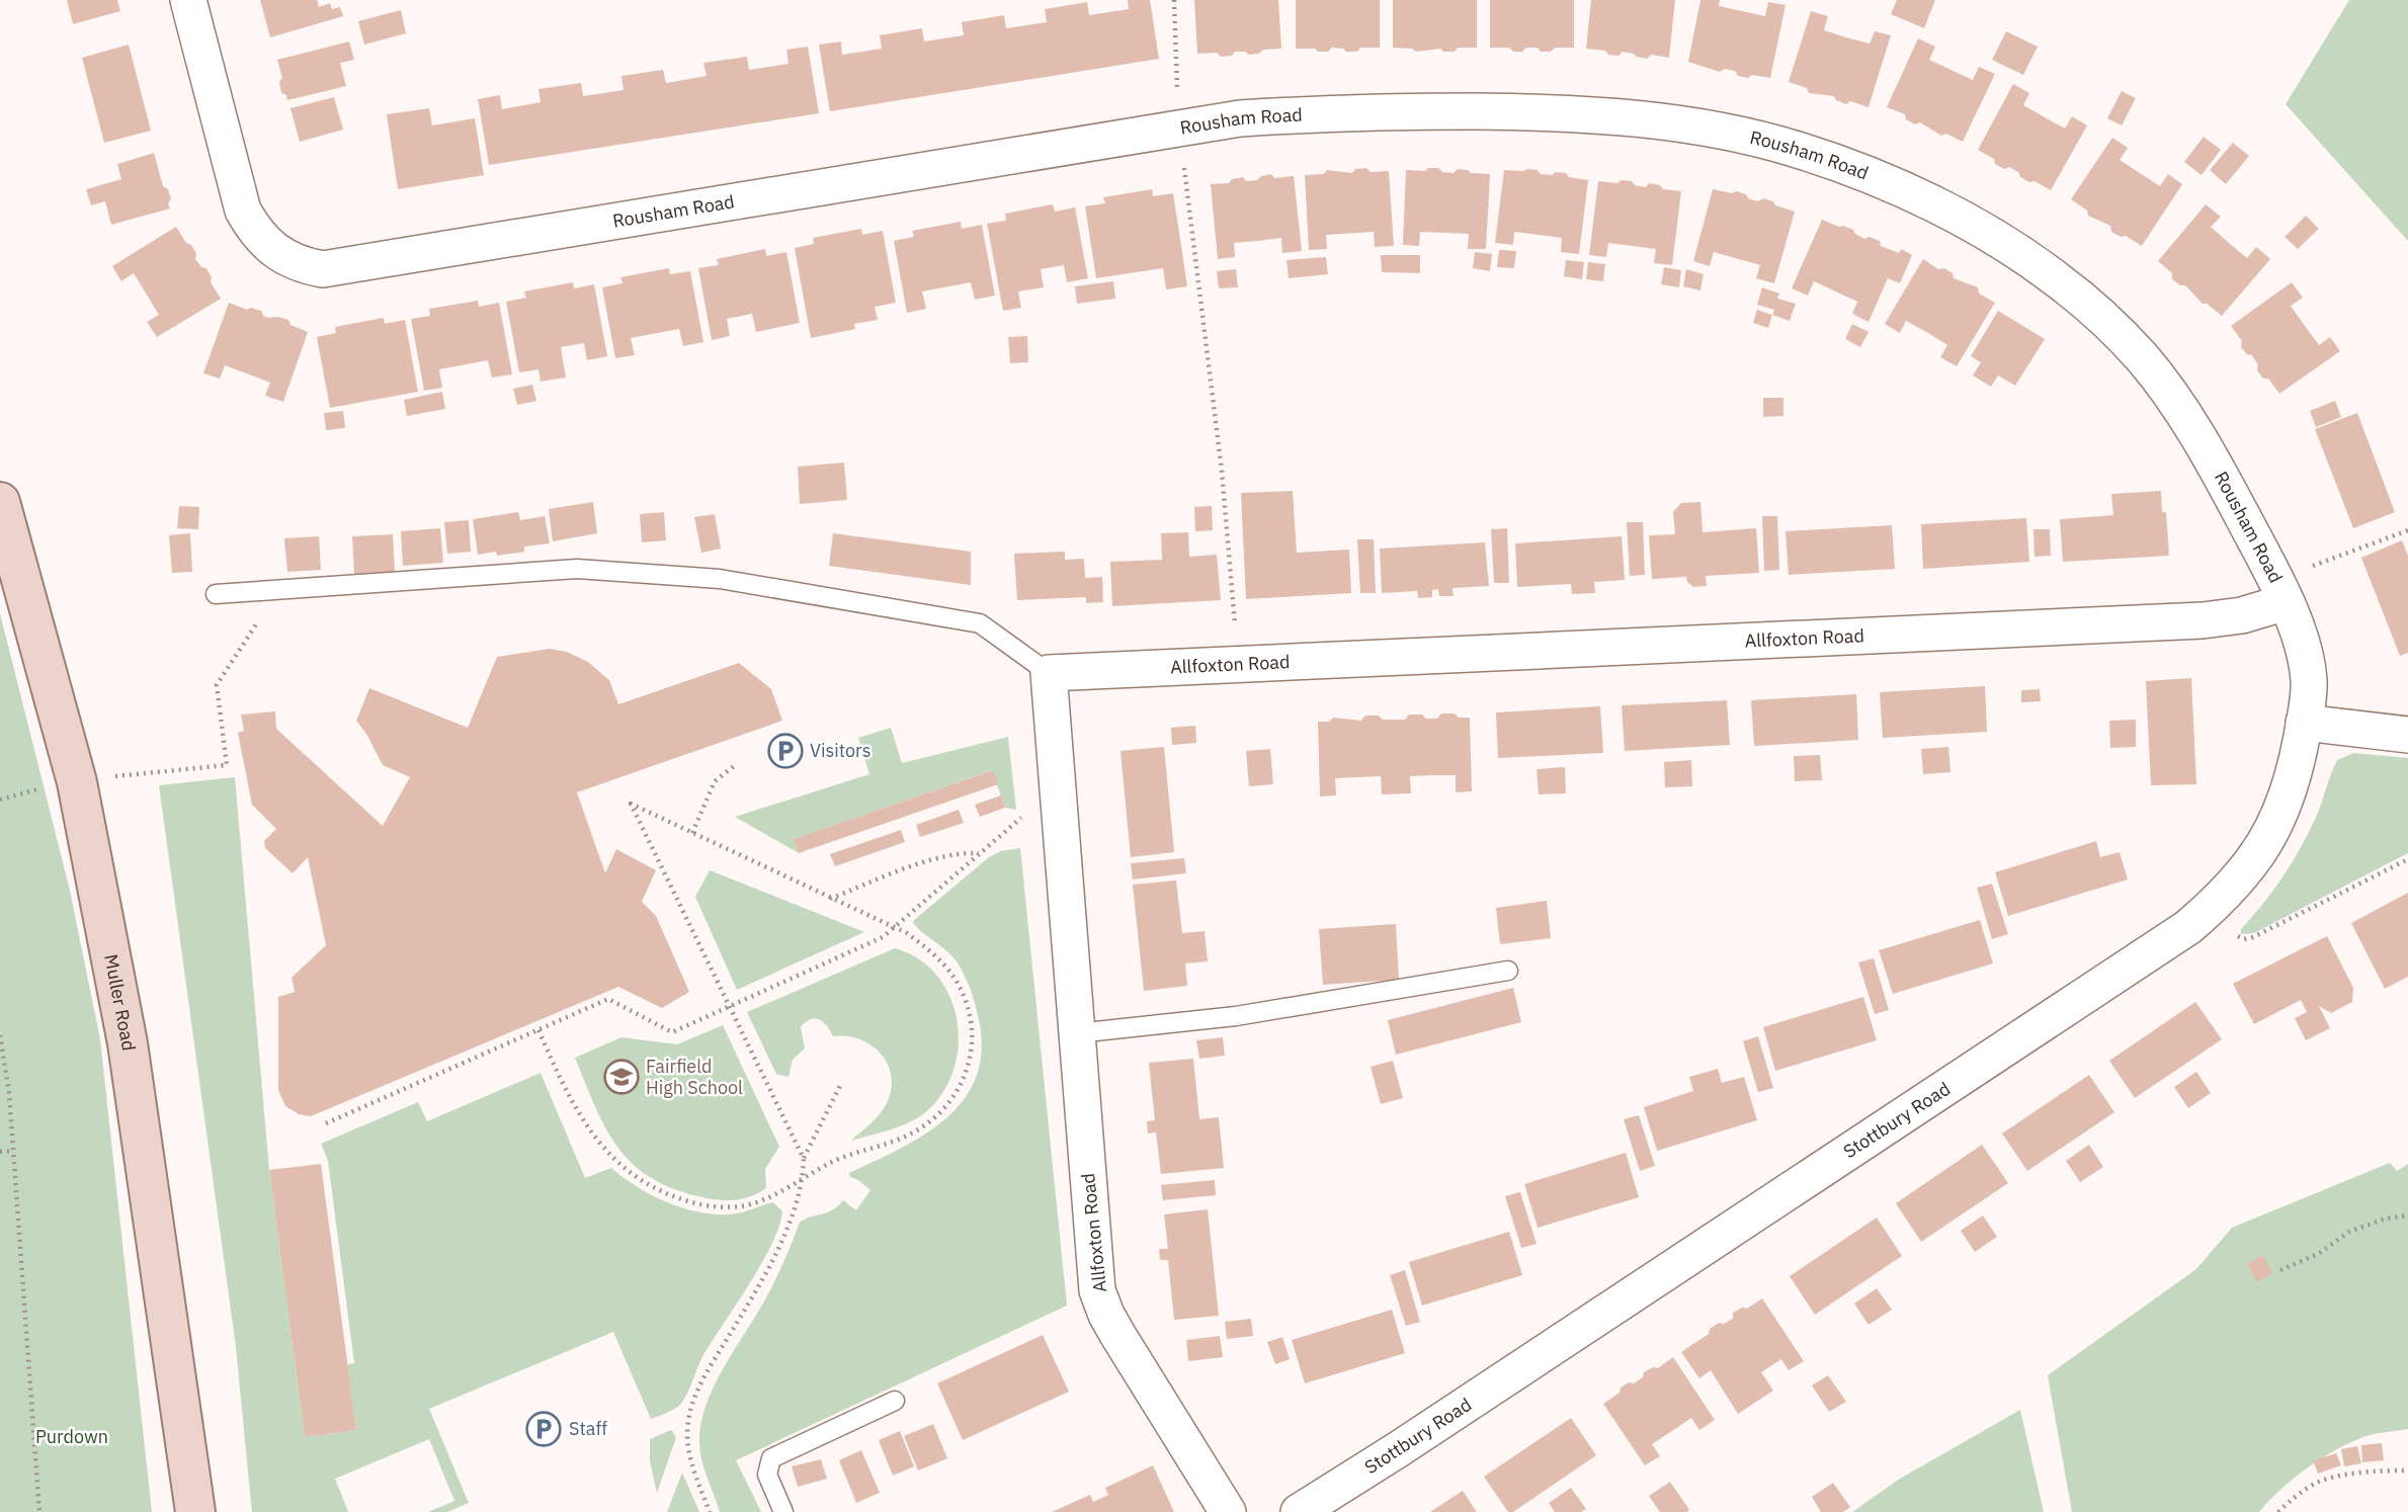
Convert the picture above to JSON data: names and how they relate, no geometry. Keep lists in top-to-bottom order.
{
  "streets": {
    "main road": ["Muller Road"],
    "street": ["Rousham Road", "Allfoxton Road", "Stottbury Road"]
  },
  "crossings": [
    ["Rousham Road", "Allfoxton Road"],
    ["Rousham Road", "Stottbury Road"],
    ["Allfoxton Road", "Stottbury Road"]
  ],
  "parks": ["Purdown"],
  "places": {
    "parking": ["Visitors", "Staff"],
    "school or university": ["Fairfield High School"]
  }
}
